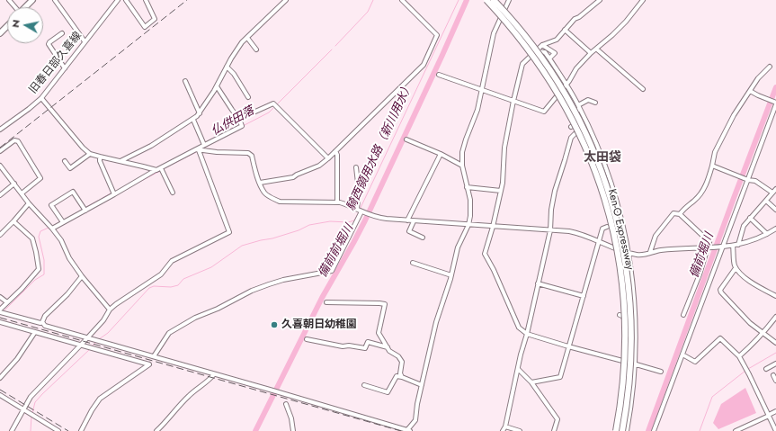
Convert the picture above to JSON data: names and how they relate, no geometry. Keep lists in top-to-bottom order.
{
  "streets": {
    "highway": ["Ken-O Expressway"],
    "street": ["旧春日部久喜線"]
  },
  "districts": ["太田袋"],
  "water": [
    "仏供田落",
    "騎西領用水路（新川用水）",
    "備前前堀川",
    "備前堀川"
  ],
  "places": ["久喜朝日幼稚園"],
  "north": "left"
}
